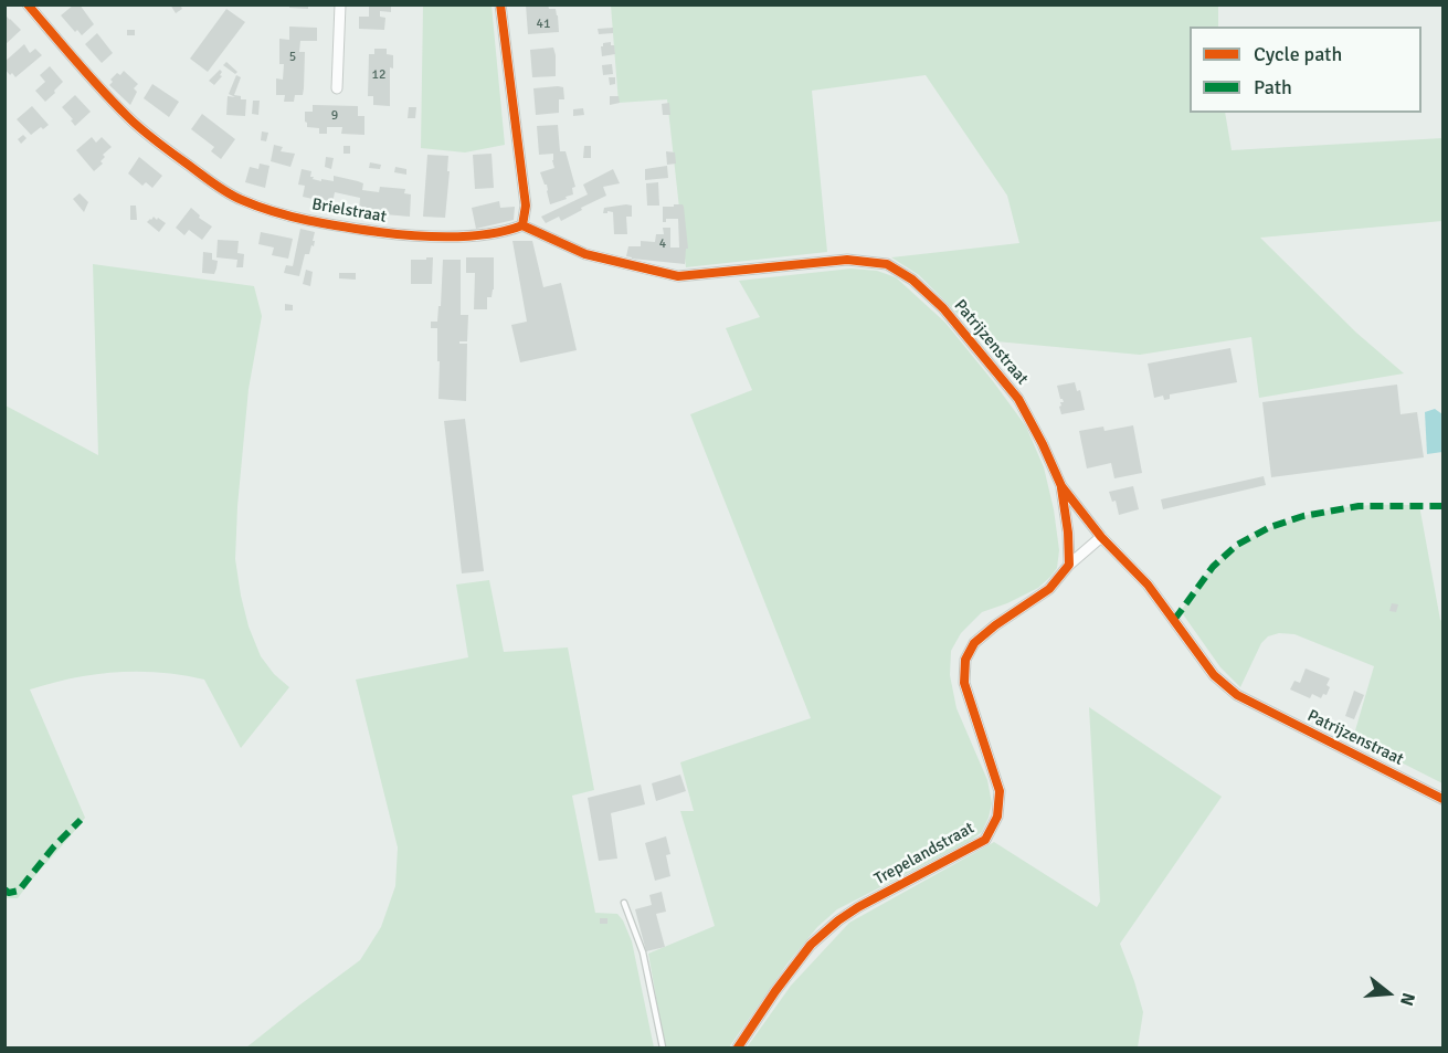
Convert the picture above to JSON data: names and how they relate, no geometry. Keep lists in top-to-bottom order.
{
  "streets": {
    "street": ["Brielstraat", "Patrijzenstraat", "Trepelandstraat"]
  },
  "crossings": [
    ["Brielstraat", "Patrijzenstraat"],
    ["Patrijzenstraat", "Trepelandstraat"]
  ],
  "house_numbers": [
    "41",
    "5",
    "12",
    "9",
    "4"
  ],
  "legend": ["Cycle path", "Path"],
  "north": "right"
}
